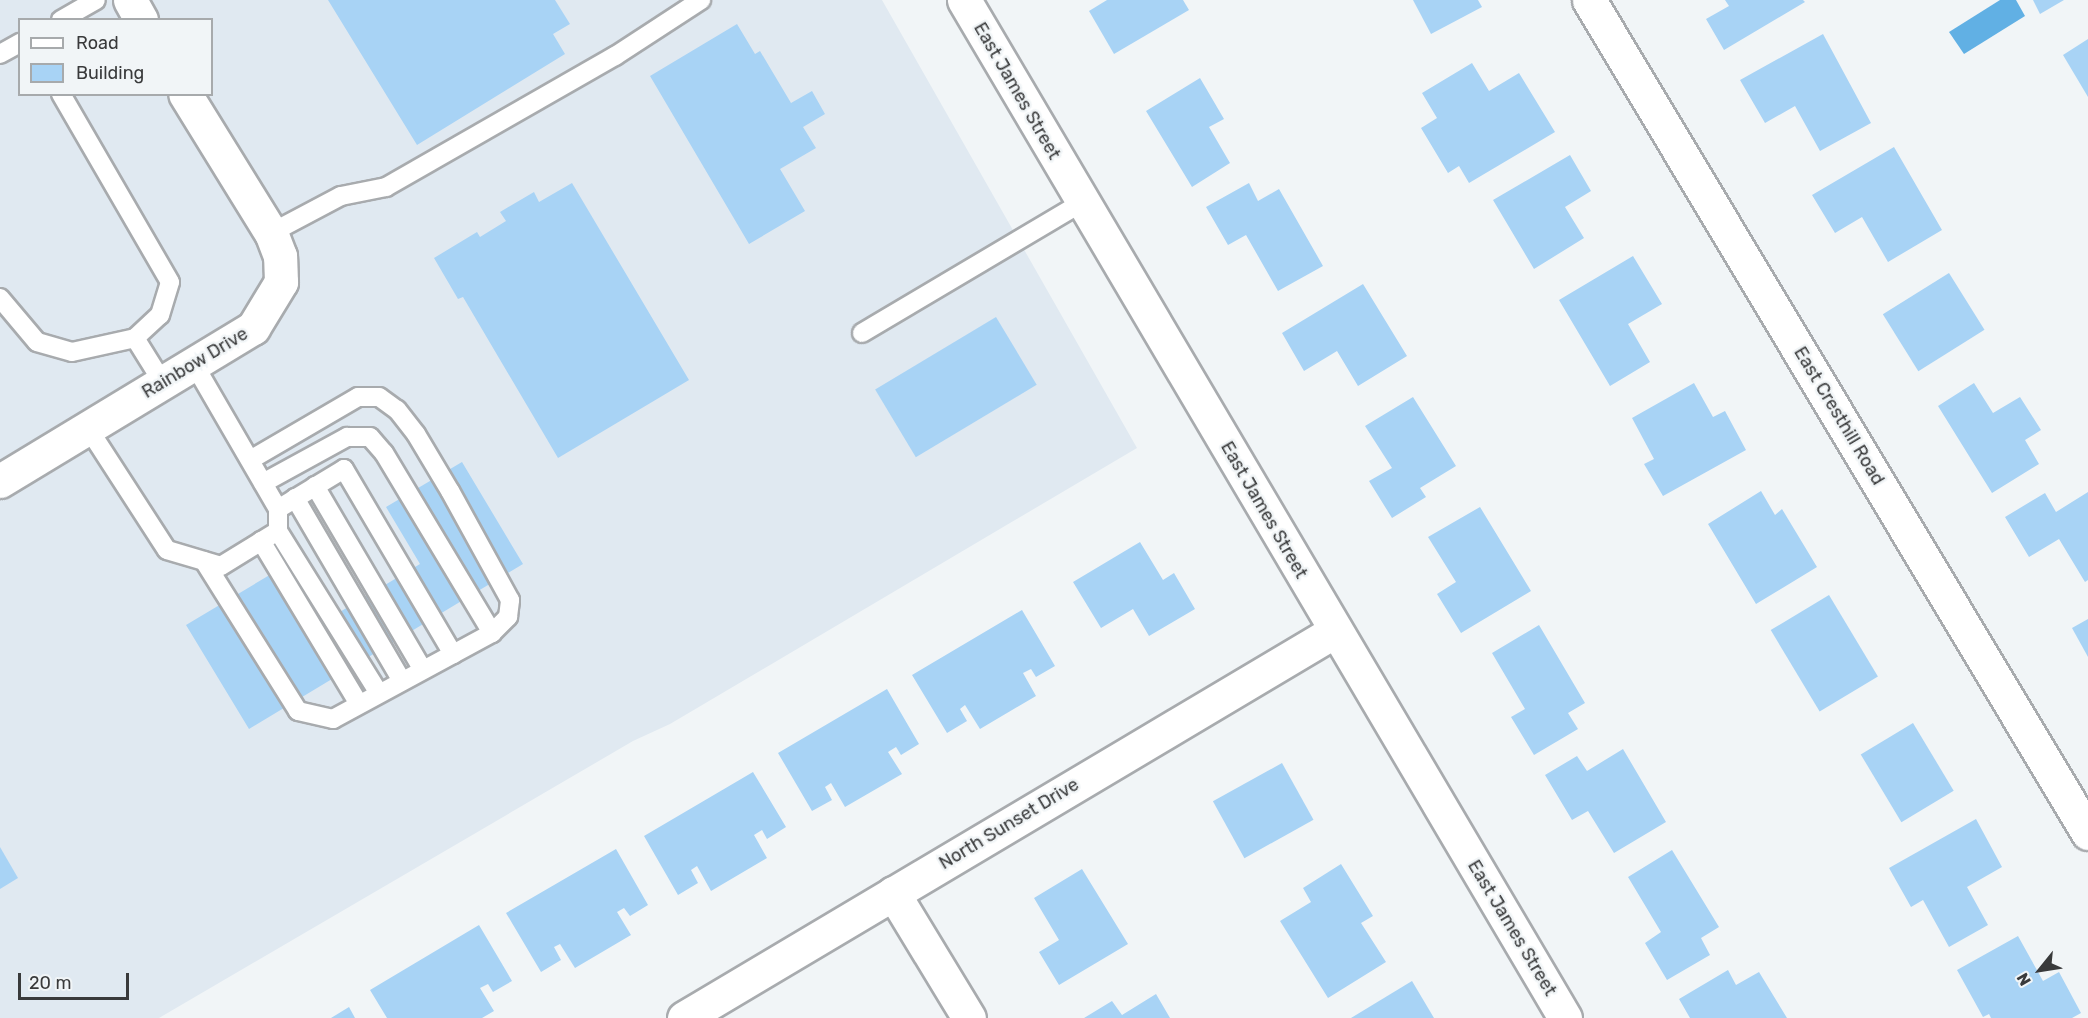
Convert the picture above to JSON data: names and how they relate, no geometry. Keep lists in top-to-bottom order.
{
  "streets": {
    "street": [
      "East James Street",
      "Rainbow Drive",
      "East Cresthill Road",
      "North Sunset Drive"
    ]
  },
  "crossings": [
    ["East James Street", "North Sunset Drive"]
  ],
  "legend": ["Road", "Building"],
  "scale_bar": "20 m",
  "north": "bottom left"
}
